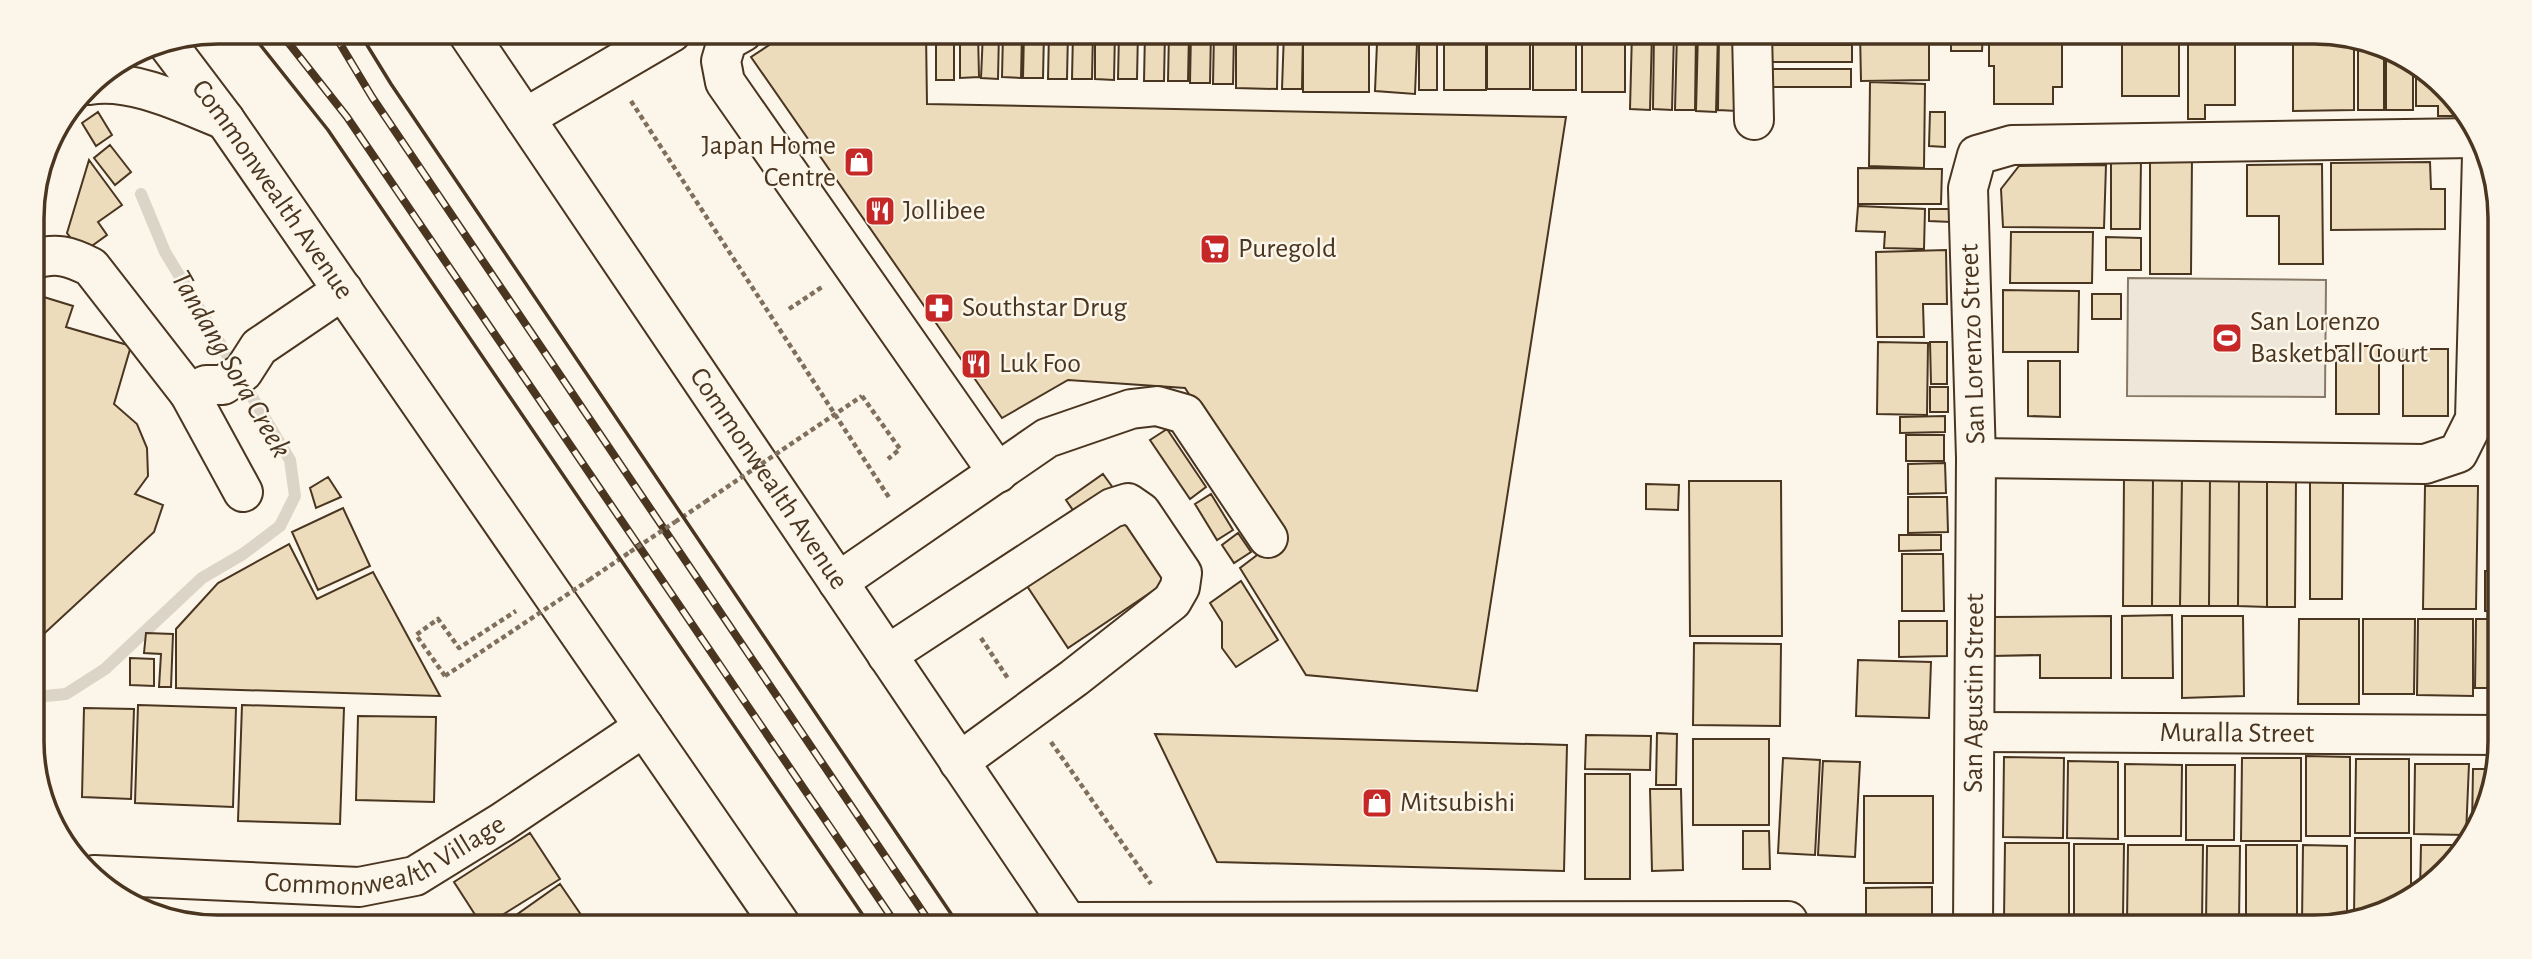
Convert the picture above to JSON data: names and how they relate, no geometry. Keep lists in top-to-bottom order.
{
  "streets": {
    "street": [
      "Commonwealth Avenue",
      "San Lorenzo Street",
      "San Agustin Street",
      "Muralla Street",
      "Commonwealth Village"
    ]
  },
  "crossings": [
    ["Commonwealth Avenue", "Commonwealth Village"],
    ["San Lorenzo Street", "San Agustin Street"],
    ["San Agustin Street", "Muralla Street"]
  ],
  "water": ["Tandang Sora Creek"],
  "places": {
    "shop": ["Japan Home Centre", "Mitsubishi"],
    "restaurant": ["Jollibee", "Luk Foo"],
    "supermarket": ["Puregold"],
    "pharmacy": ["Southstar Drug"],
    "sports": ["San Lorenzo Basketball Court"]
  }
}
